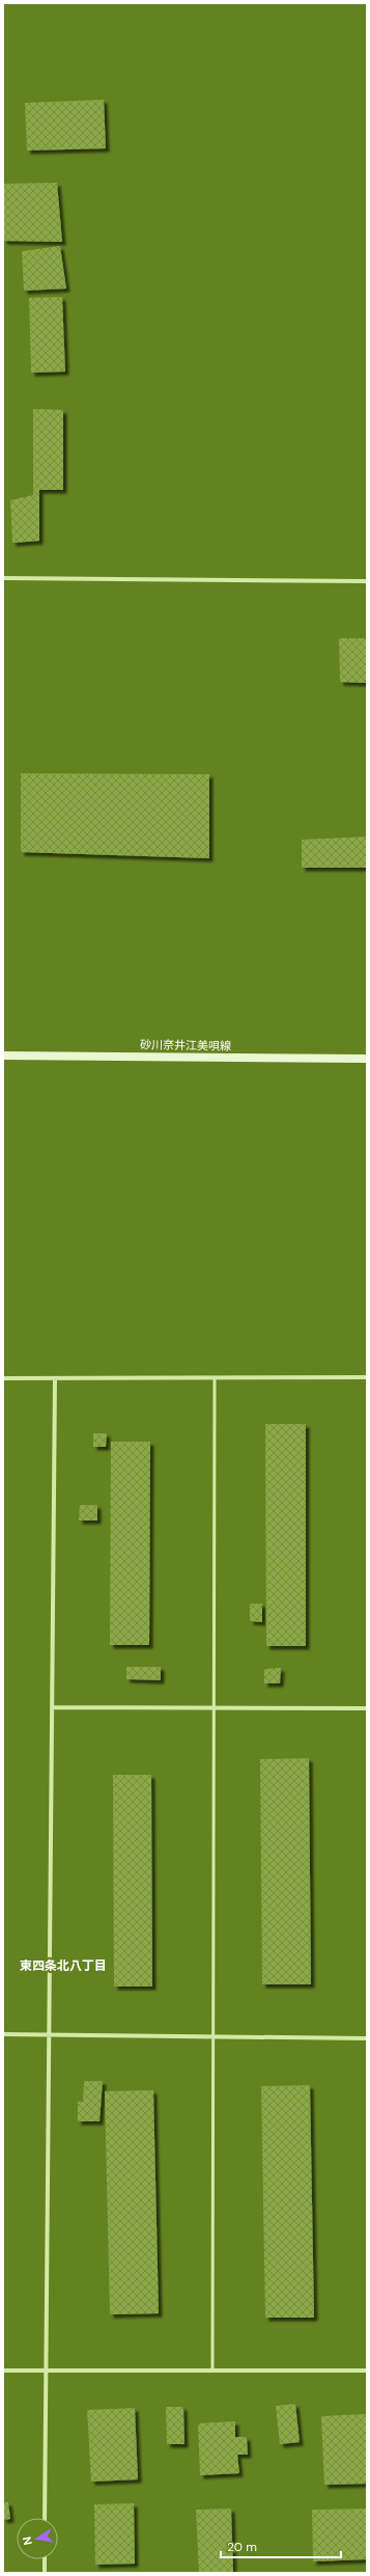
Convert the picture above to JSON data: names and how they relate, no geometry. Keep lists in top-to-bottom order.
{
  "streets": {
    "main road": ["砂川奈井江美唄線"]
  },
  "districts": ["東四条北八丁目"],
  "scale_bar": "20 m",
  "north": "left"
}
